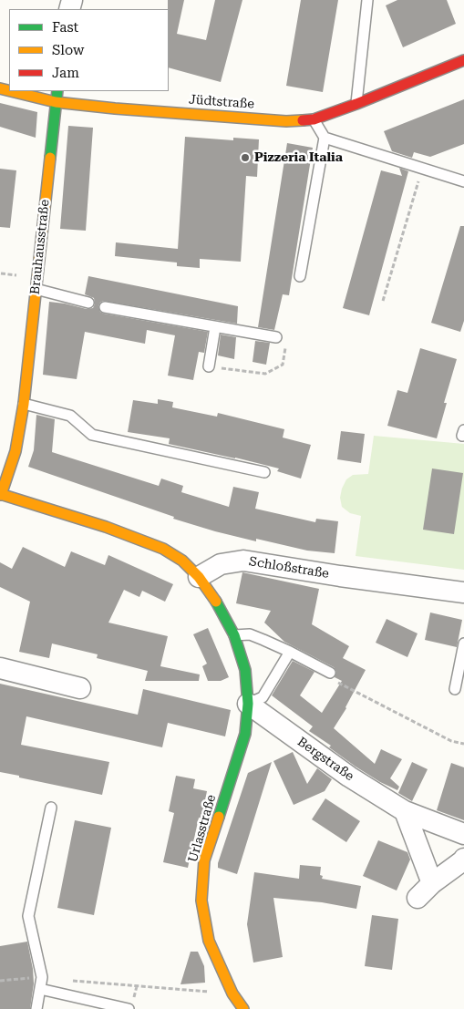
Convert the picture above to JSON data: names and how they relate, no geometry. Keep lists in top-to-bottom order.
{
  "streets": {
    "street": [
      "Jüdtstraße",
      "Brauhausstraße",
      "Schloßstraße",
      "Bergstraße",
      "Urlasstraße"
    ]
  },
  "crossings": [
    ["Jüdtstraße", "Brauhausstraße"],
    ["Schloßstraße", "Urlasstraße"],
    ["Bergstraße", "Urlasstraße"]
  ],
  "places": ["Pizzeria Italia"],
  "legend": ["Fast", "Slow", "Jam"]
}
